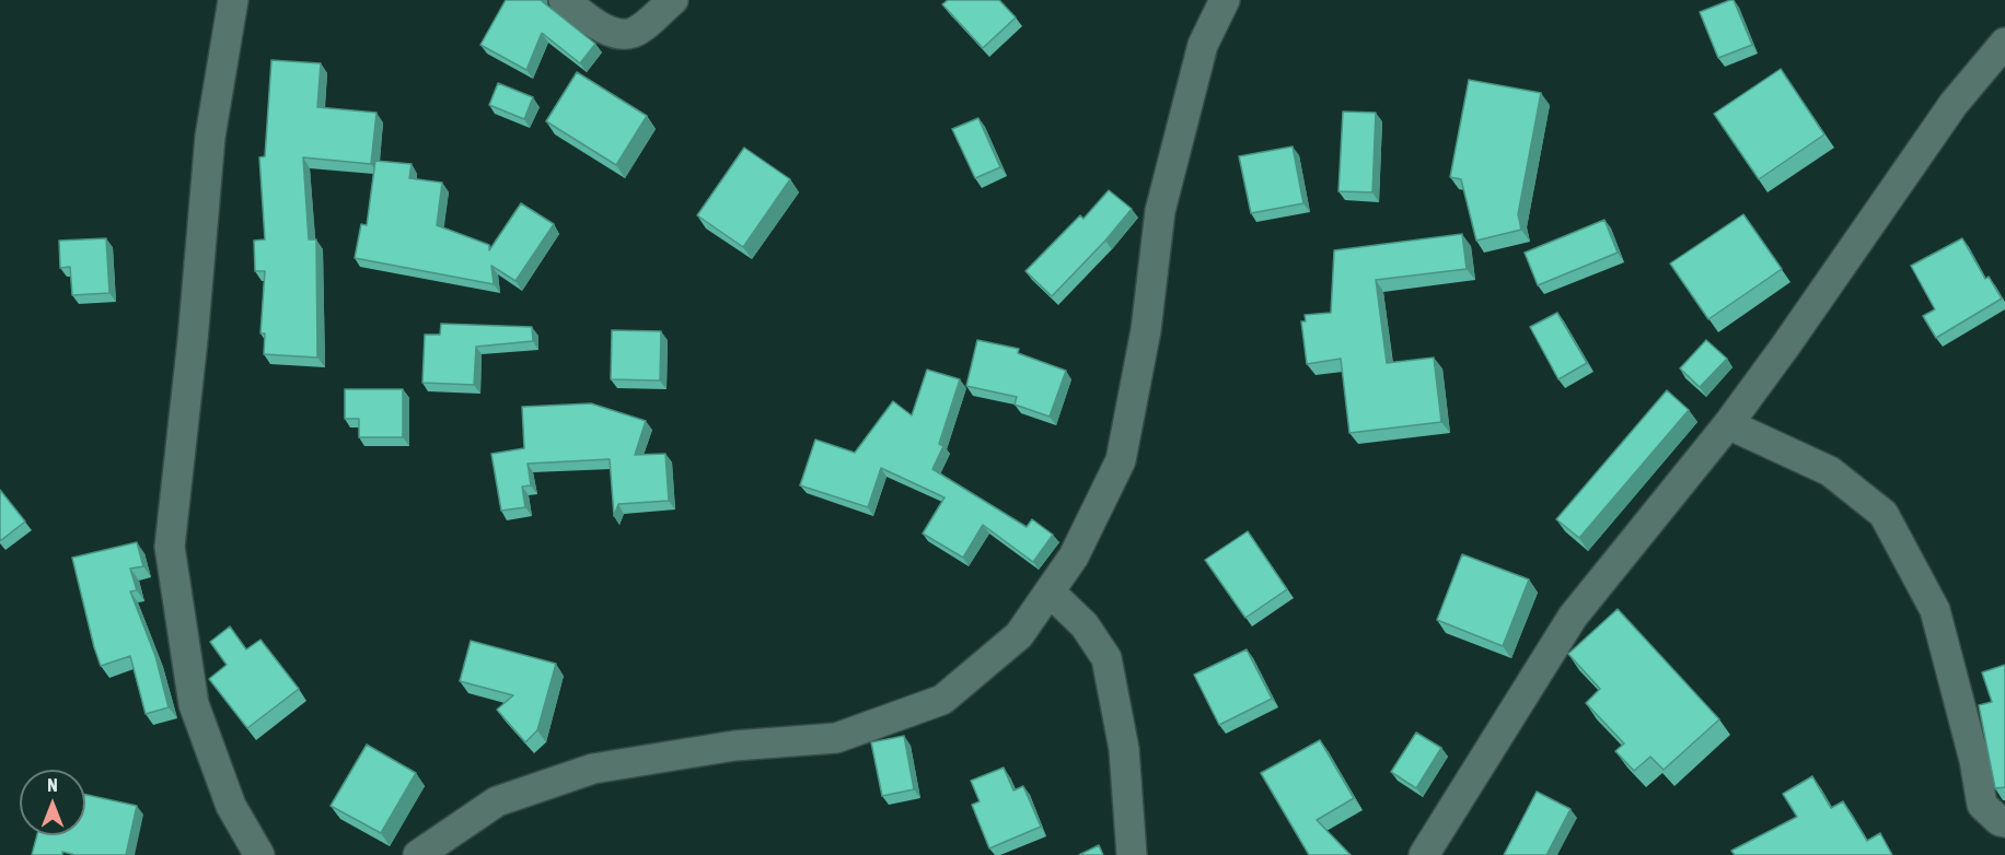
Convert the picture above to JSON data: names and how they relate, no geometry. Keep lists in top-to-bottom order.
{
  "north": "top"
}
